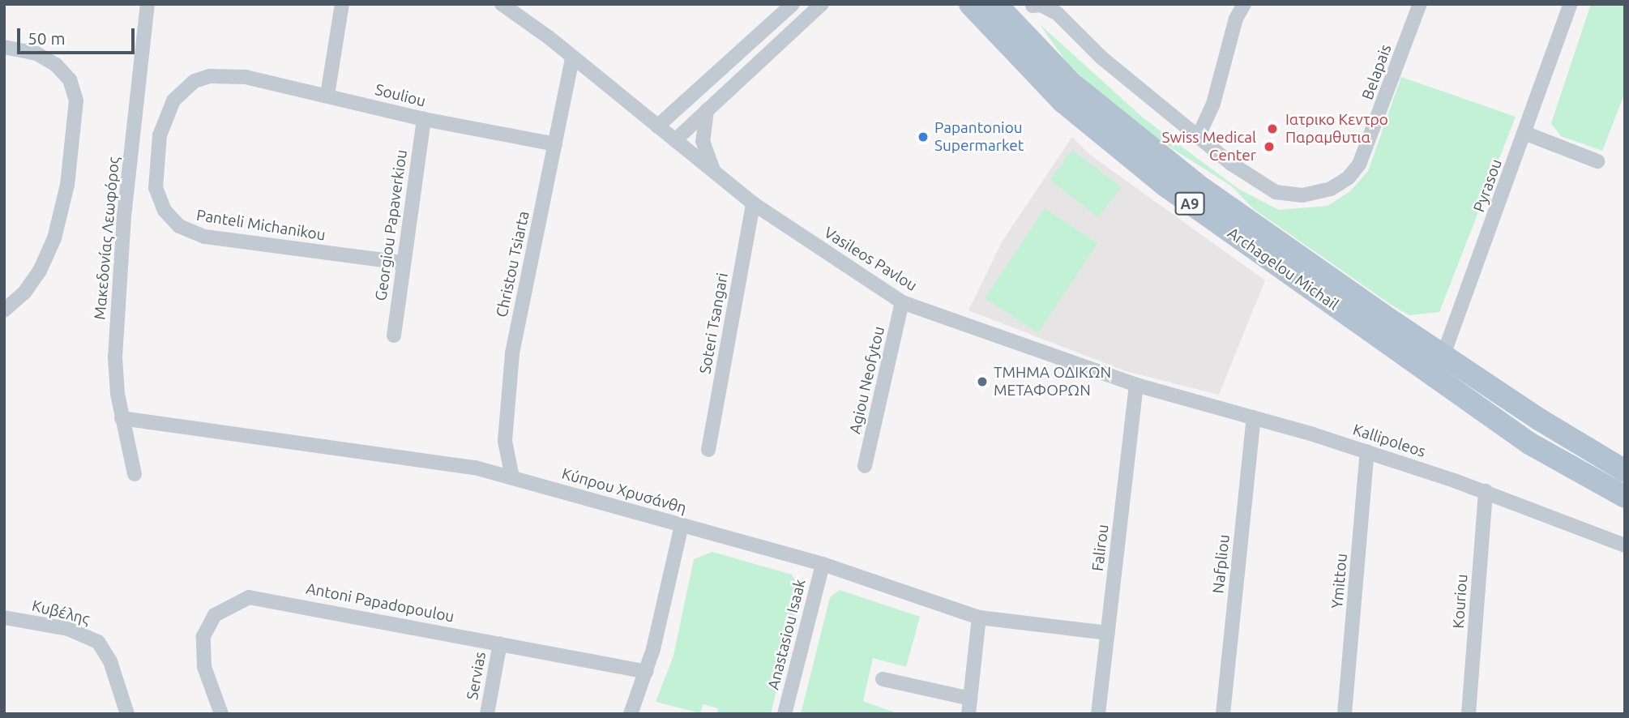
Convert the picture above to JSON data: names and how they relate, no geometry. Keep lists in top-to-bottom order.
{
  "streets": {
    "main road": ["A9", "Archagelou Michail"],
    "street": [
      "Belapais",
      "Souliou",
      "Pyrasou",
      "Panteli Michanikou",
      "Georgiou Papaverkiou",
      "Μακεδονίας Λεωφόρος",
      "Vasileos Pavlou",
      "Christou Tsiarta",
      "Soteri Tsangari",
      "Agiou Neofytou",
      "Kallipoleos",
      "Κύπρου Χρυσάνθη",
      "Falirou",
      "Nafpliou",
      "Ymittou",
      "Kouriou",
      "Antoni Papadopoulou",
      "Κυβέλης",
      "Anastasiou Isaak",
      "Servias"
    ]
  },
  "crossings": [
    ["Souliou", "Panteli Michanikou"],
    ["Souliou", "Georgiou Papaverkiou"],
    ["Souliou", "Christou Tsiarta"],
    ["Pyrasou", "Archagelou Michail"],
    ["Panteli Michanikou", "Georgiou Papaverkiou"],
    ["Μακεδονίας Λεωφόρος", "Κύπρου Χρυσάνθη"],
    ["Vasileos Pavlou", "Christou Tsiarta"],
    ["Vasileos Pavlou", "Soteri Tsangari"],
    ["Vasileos Pavlou", "Agiou Neofytou"],
    ["Vasileos Pavlou", "Kallipoleos"],
    ["Vasileos Pavlou", "Falirou"],
    ["Christou Tsiarta", "Κύπρου Χρυσάνθη"],
    ["Kallipoleos", "Falirou"],
    ["Kallipoleos", "Nafpliou"],
    ["Kallipoleos", "Ymittou"],
    ["Kallipoleos", "Kouriou"],
    ["Κύπρου Χρυσάνθη", "Falirou"],
    ["Κύπρου Χρυσάνθη", "Anastasiou Isaak"],
    ["Antoni Papadopoulou", "Servias"]
  ],
  "places": [
    "Ιατρικο Κεντρο Παραμθυτια",
    "Papantoniou Supermarket",
    "Swiss Medical Center",
    "ΤΜΗΜΑ ΟΔΙΚΩΝ ΜΕΤΑΦΟΡΩΝ"
  ],
  "scale_bar": "50 m"
}
